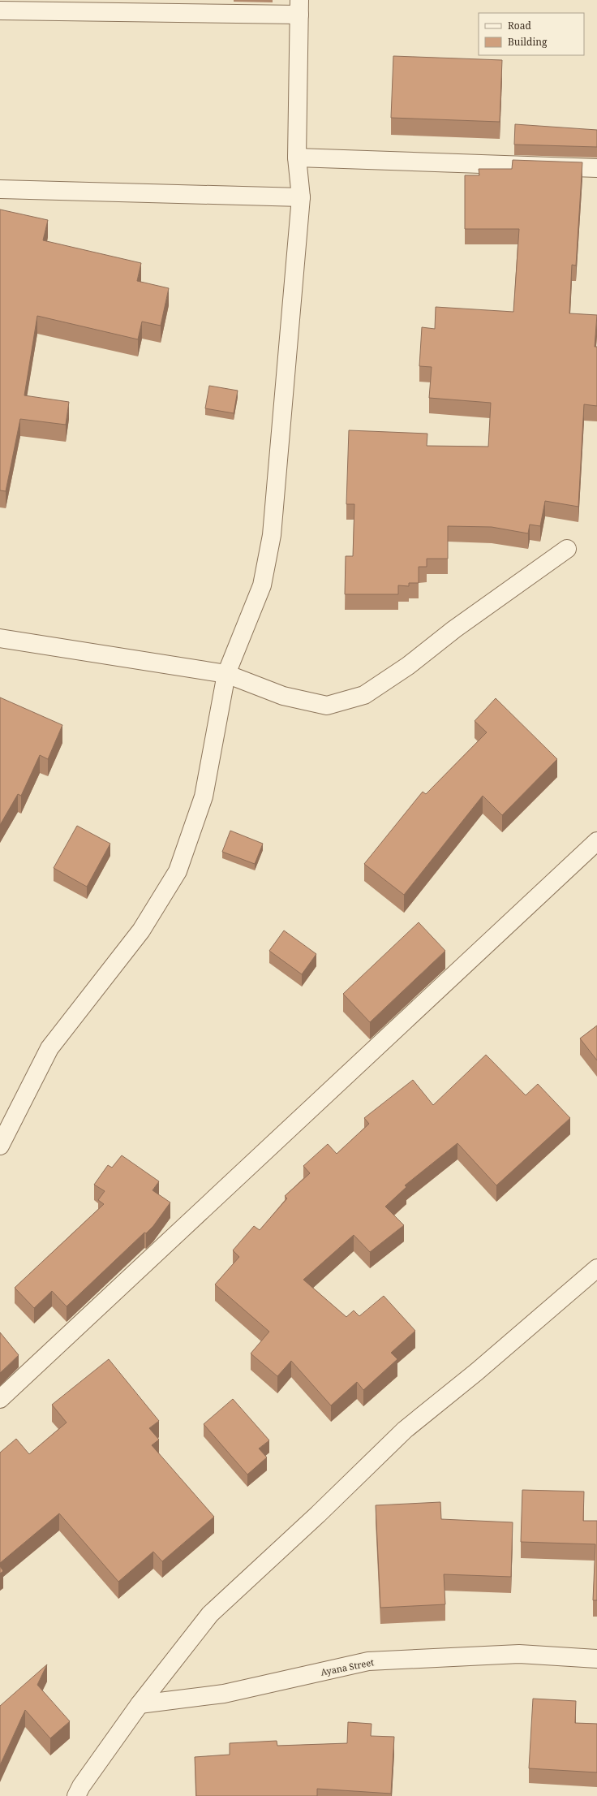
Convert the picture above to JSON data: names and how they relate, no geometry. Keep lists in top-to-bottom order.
{
  "streets": {
    "street": ["Ayana Street"]
  },
  "legend": ["Road", "Building"]
}
